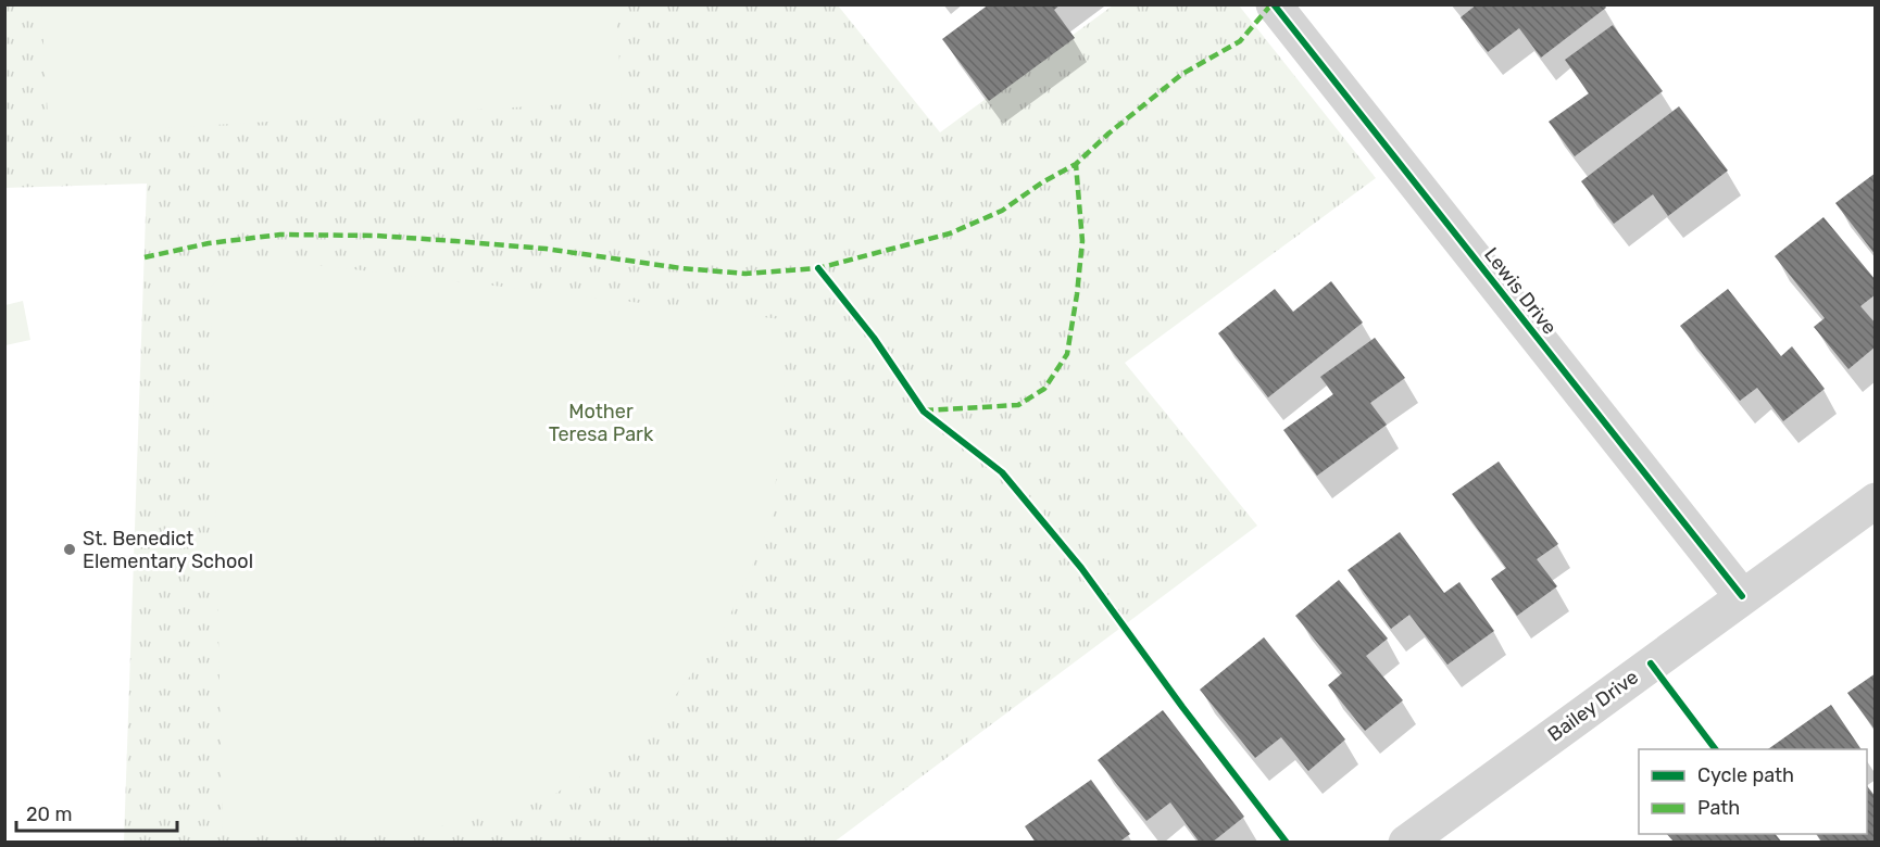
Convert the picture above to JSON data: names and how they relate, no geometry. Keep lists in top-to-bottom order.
{
  "streets": {
    "street": ["Lewis Drive", "Bailey Drive"]
  },
  "crossings": [
    ["Lewis Drive", "Bailey Drive"]
  ],
  "parks": ["Mother Teresa Park"],
  "places": ["St. Benedict Elementary School"],
  "legend": ["Cycle path", "Path"],
  "scale_bar": "20 m"
}
